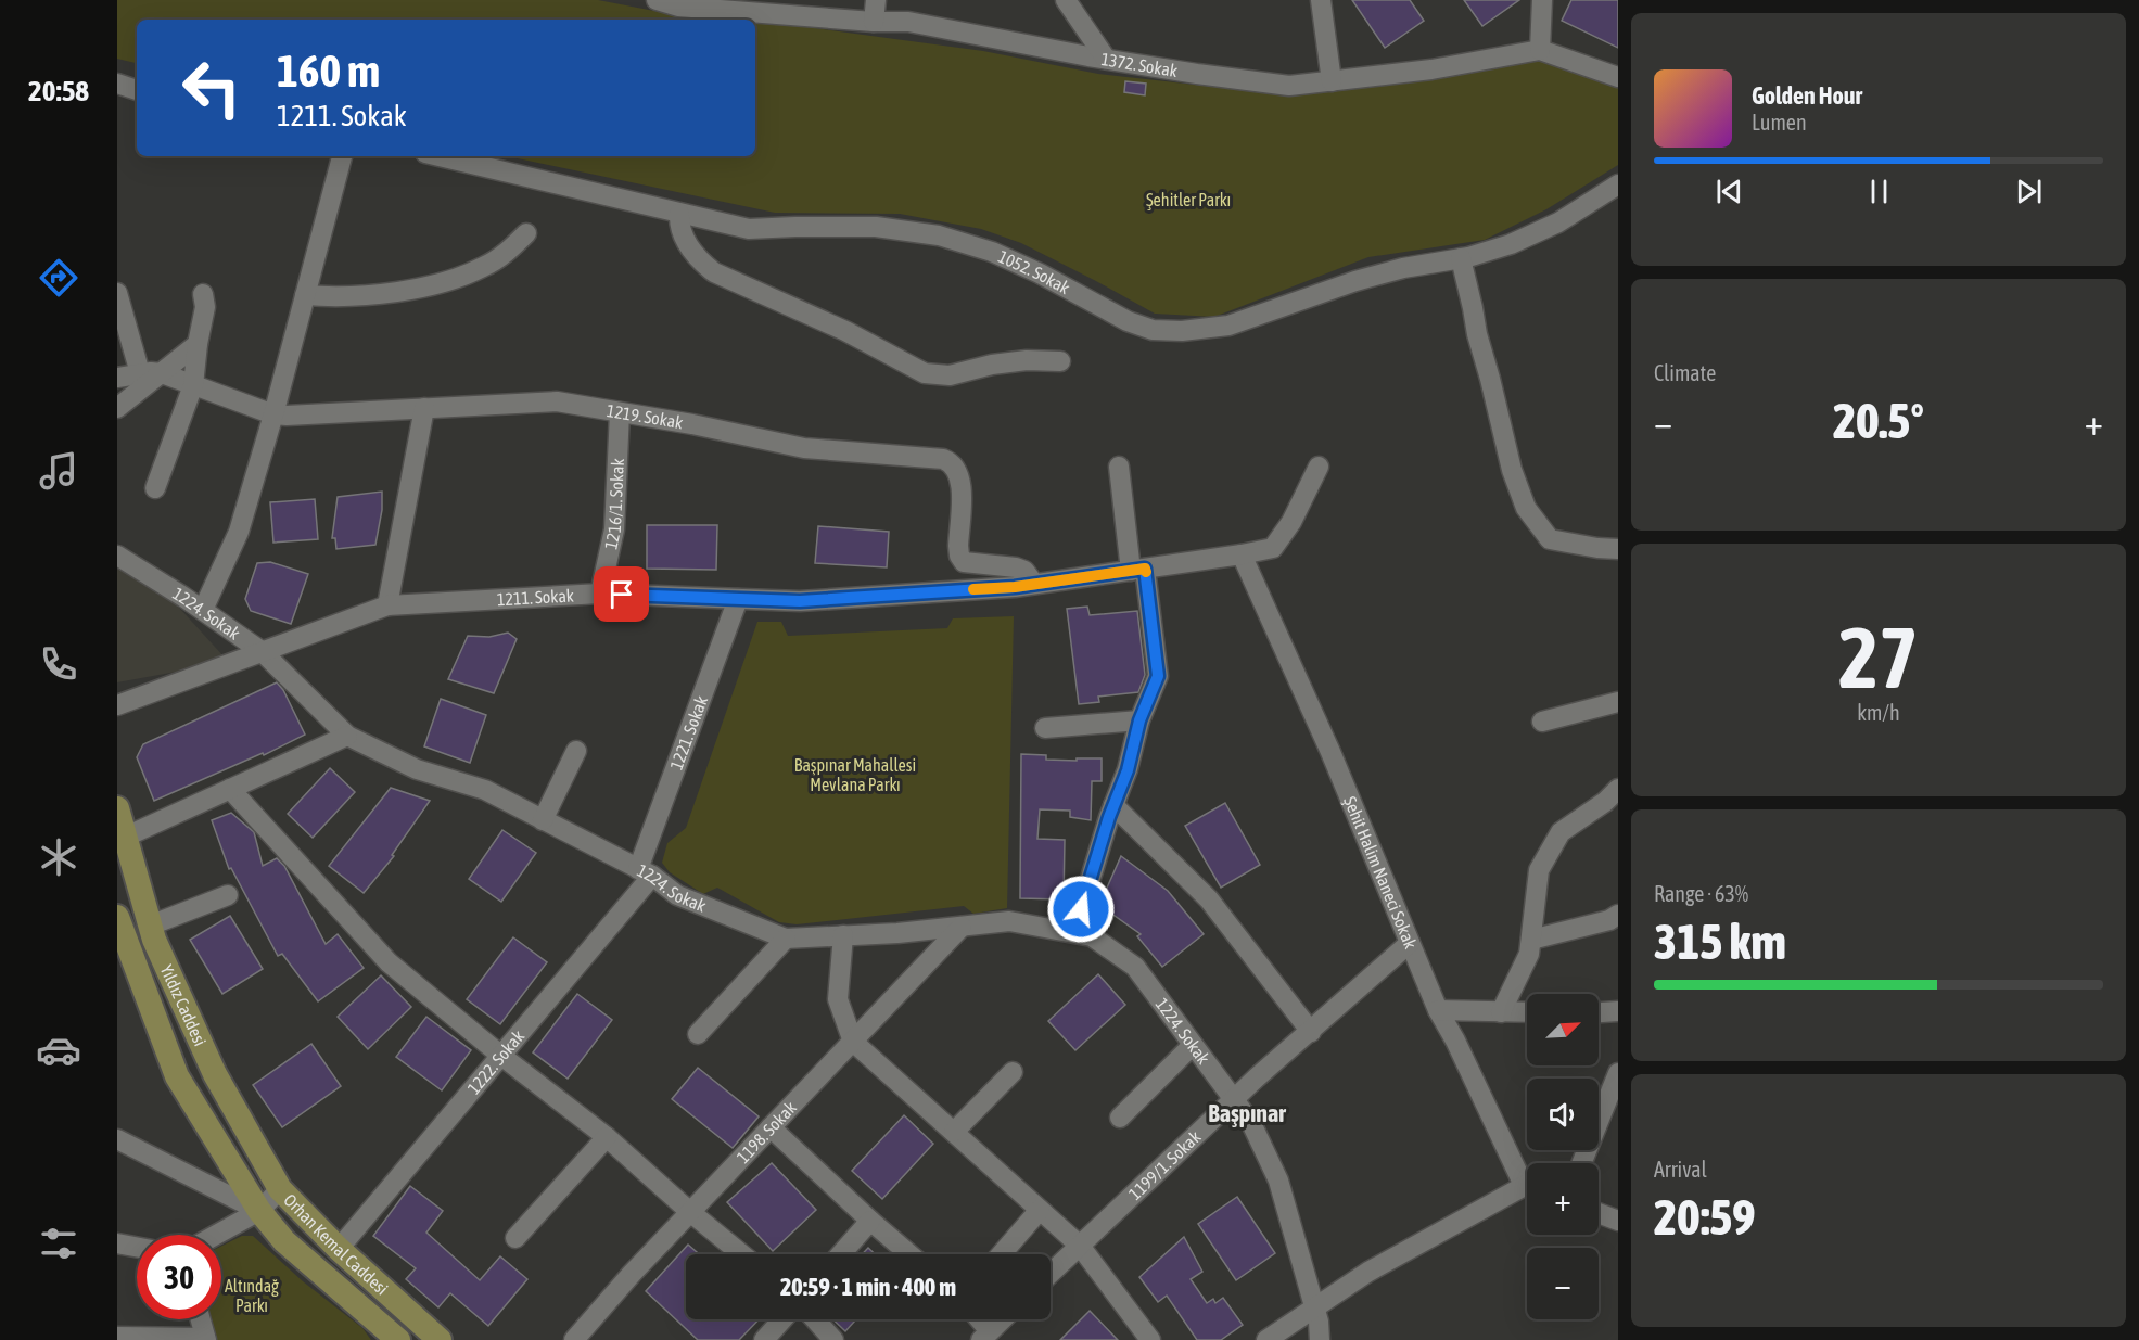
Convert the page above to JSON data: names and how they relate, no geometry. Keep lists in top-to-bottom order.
{
  "streets": {
    "main road": ["Yıldız Caddesi", "Orhan Kemal Caddesi"],
    "street": [
      "1372. Sokak",
      "1052. Sokak",
      "1219. Sokak",
      "1216/1. Sokak",
      "1211. Sokak",
      "1224. Sokak",
      "1221. Sokak",
      "Şehit Halim Naneci Sokak",
      "1222. Sokak",
      "1198. Sokak",
      "1199/1. Sokak"
    ]
  },
  "crossings": [
    ["1219. Sokak", "1216/1. Sokak"],
    ["1219. Sokak", "1211. Sokak"],
    ["1216/1. Sokak", "1211. Sokak"],
    ["1211. Sokak", "1224. Sokak"],
    ["1211. Sokak", "1221. Sokak"],
    ["1211. Sokak", "Şehit Halim Naneci Sokak"],
    ["1224. Sokak", "1221. Sokak"],
    ["1224. Sokak", "1222. Sokak"],
    ["1224. Sokak", "1198. Sokak"],
    ["1224. Sokak", "1199/1. Sokak"],
    ["1221. Sokak", "1222. Sokak"],
    ["Şehit Halim Naneci Sokak", "1199/1. Sokak"],
    ["Yıldız Caddesi", "Orhan Kemal Caddesi"],
    ["1222. Sokak", "Orhan Kemal Caddesi"]
  ],
  "districts": ["Başpınar"],
  "parks": ["Şehitler Parkı", "Başpınar Mahallesi Mevlana Parkı", "Altındağ Parkı"],
  "north": "top right",
  "page": {
    "tabs": "20:58",
    "turn": ["160 m", "1211. Sokak"],
    "song": ["Golden Hour", "Lumen"],
    "tile": [
      "Climate",
      ["27", "km/h"],
      ["Range · 63%", "315 km"],
      ["Arrival", "20:59"]
    ],
    "heat": ["−", "20.5°", "+"],
    "map_buttons": ["+", "−"],
    "limit": "30",
    "trip": "20:59 · 1 min · 400 m"
  }
}
